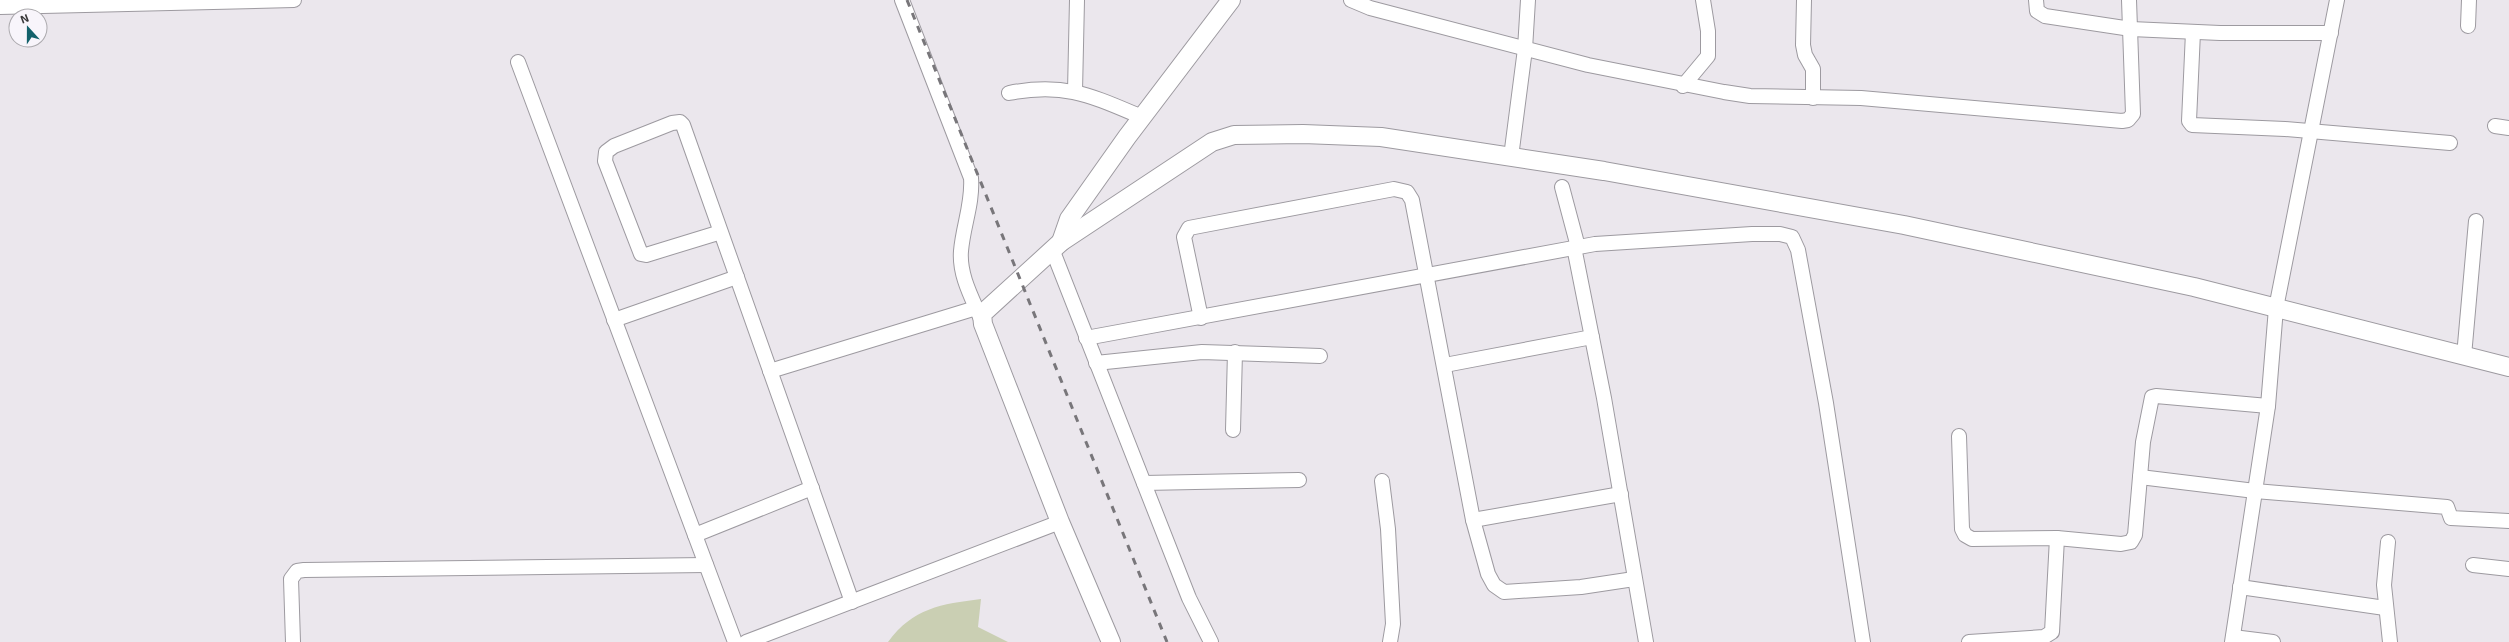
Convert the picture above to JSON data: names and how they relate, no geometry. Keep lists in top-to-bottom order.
{
  "north": "top"
}
